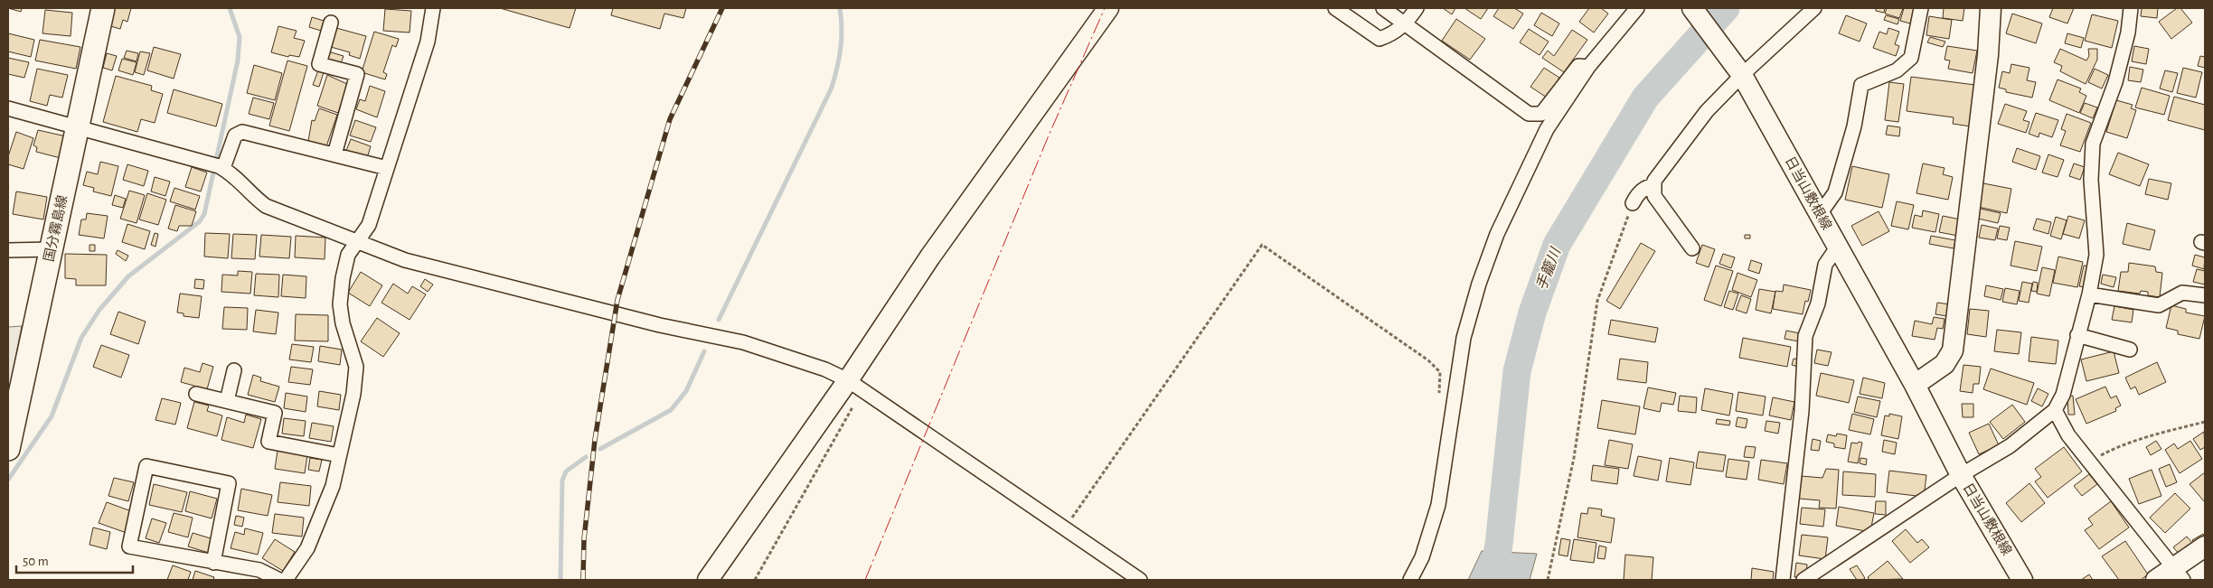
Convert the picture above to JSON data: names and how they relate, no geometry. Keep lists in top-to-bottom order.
{
  "streets": {
    "main road": ["日当山敷根線", "国分霧島線"]
  },
  "water": ["手籠川"],
  "scale_bar": "50 m"
}
